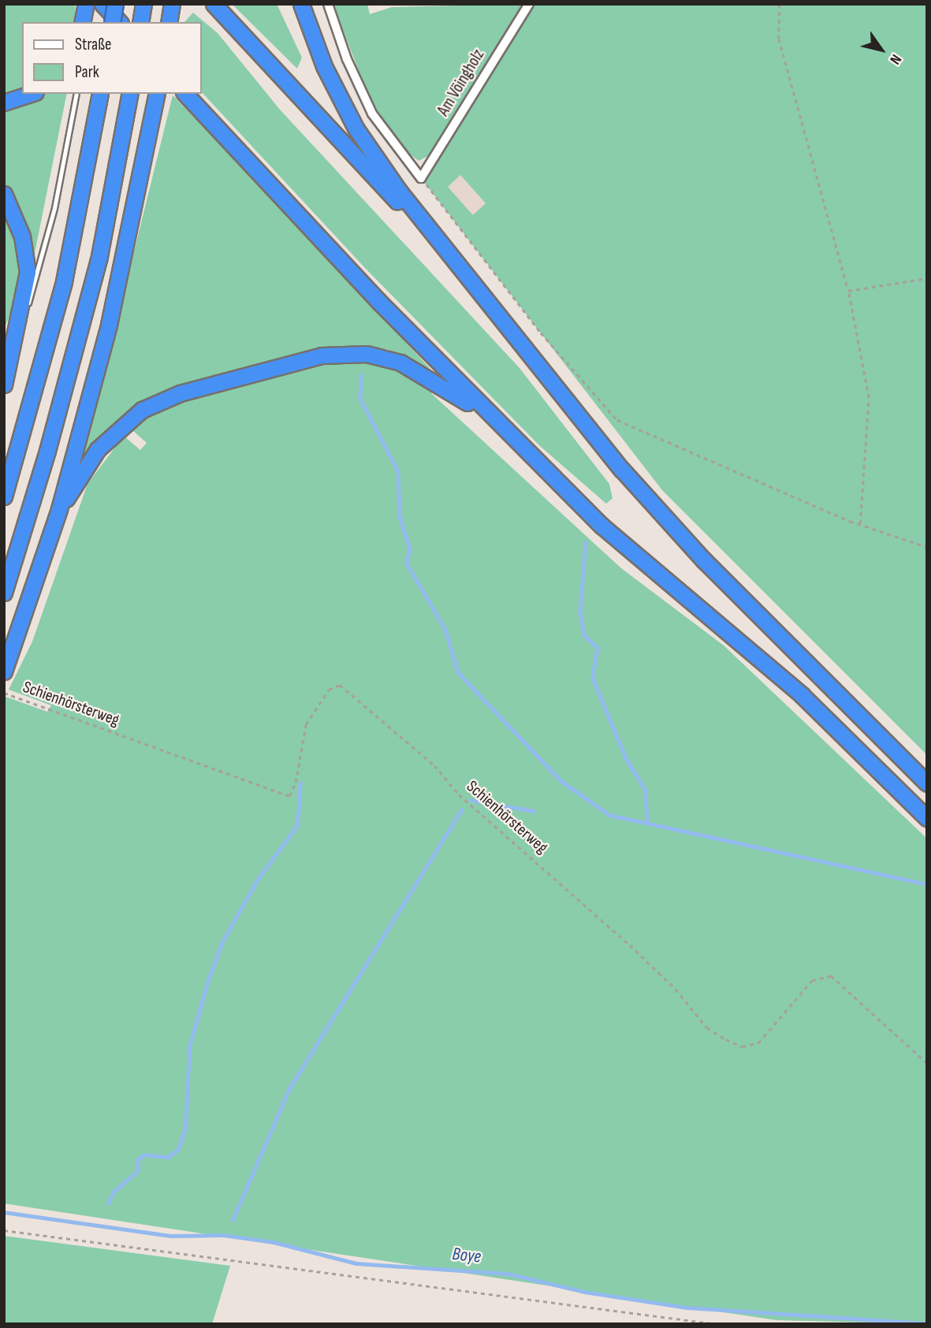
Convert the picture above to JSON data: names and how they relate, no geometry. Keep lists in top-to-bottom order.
{
  "streets": {
    "street": ["Am Vöingholz"],
    "path": ["Schienhörsterweg"]
  },
  "water": ["Boye"],
  "legend": ["Straße", "Park"],
  "north": "bottom right"
}
